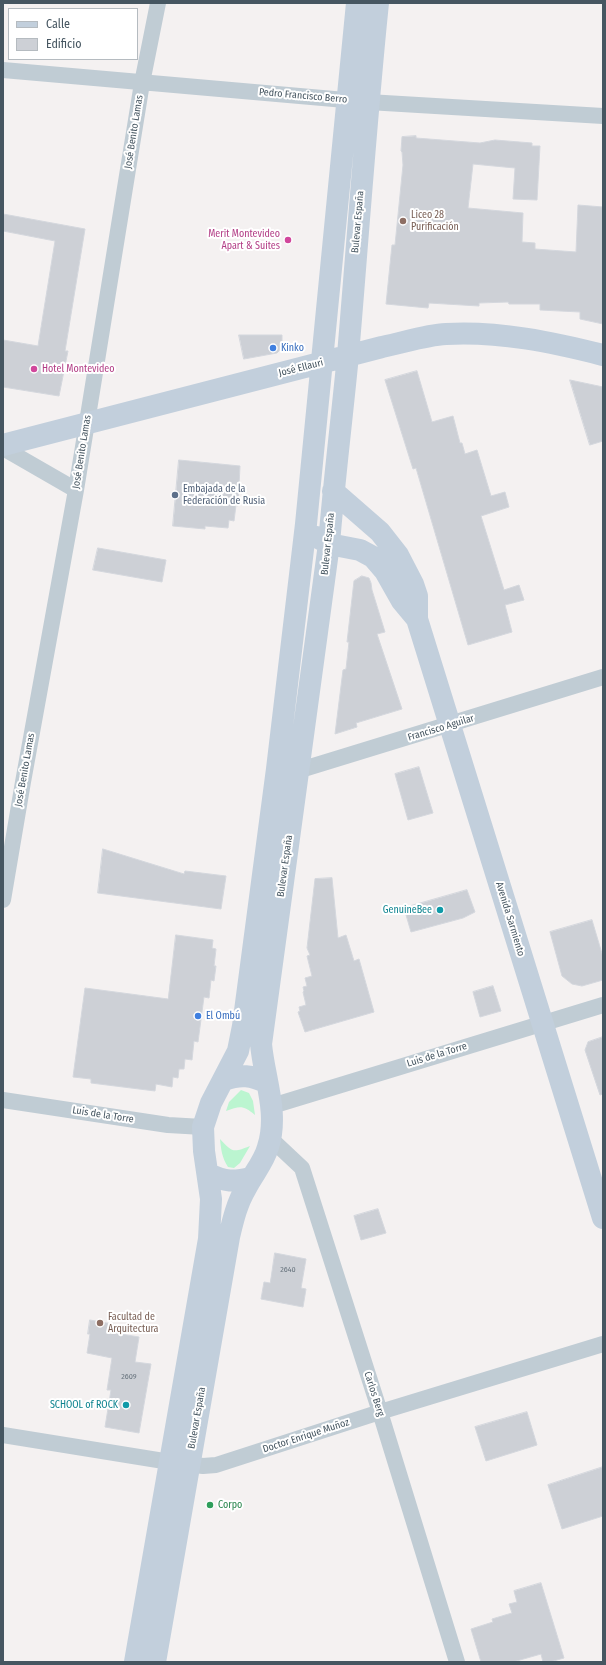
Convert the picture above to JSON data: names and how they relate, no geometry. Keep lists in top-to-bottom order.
{
  "streets": {
    "main road": ["Bulevar España", "José Ellauri", "Avenida Sarmiento"],
    "street": [
      "Pedro Francisco Berro",
      "José Benito Lamas",
      "Francisco Aguilar",
      "Luis de la Torre",
      "Carlos Berg",
      "Doctor Enrique Muñoz"
    ]
  },
  "crossings": [
    ["Pedro Francisco Berro", "José Benito Lamas"],
    ["Pedro Francisco Berro", "Bulevar España"],
    ["José Benito Lamas", "José Ellauri"],
    ["Bulevar España", "José Ellauri"],
    ["Bulevar España", "Francisco Aguilar"],
    ["Bulevar España", "Avenida Sarmiento"],
    ["Bulevar España", "Luis de la Torre"],
    ["Bulevar España", "Carlos Berg"],
    ["Bulevar España", "Doctor Enrique Muñoz"],
    ["Francisco Aguilar", "Avenida Sarmiento"],
    ["Avenida Sarmiento", "Luis de la Torre"],
    ["Luis de la Torre", "Carlos Berg"],
    ["Carlos Berg", "Doctor Enrique Muñoz"]
  ],
  "places": [
    "Liceo 28 Purificación",
    "Merit Montevideo Apart & Suites",
    "Kinko",
    "Hotel Montevideo",
    "Embajada de la Federación de Rusia",
    "GenuineBee",
    "El Ombú",
    "Facultad de Arquitectura",
    "SCHOOL of ROCK",
    "Corpo"
  ],
  "house_numbers": ["2640", "2609"],
  "legend": ["Calle", "Edificio"]
}
